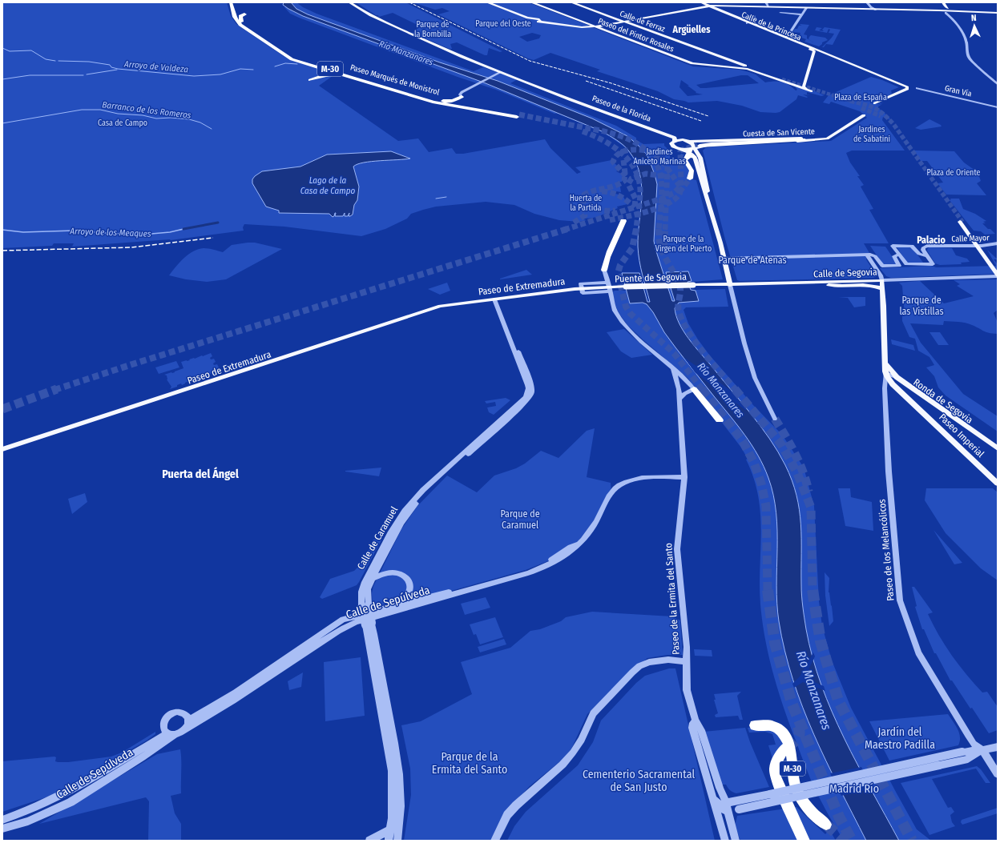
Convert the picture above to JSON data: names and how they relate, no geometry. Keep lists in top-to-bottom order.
{
  "streets": {
    "highway": ["M-30", "Paseo Marqués de Monistrol"],
    "main road": [
      "Calle de Ferraz",
      "Calle de la Princesa",
      "Paseo del Pintor Rosales",
      "Paseo de la Florida",
      "Cuesta de San Vicente",
      "Calle de Segovia",
      "Puente de Segovia",
      "Paseo de Extremadura",
      "Ronda de Segovia",
      "Paseo Imperial"
    ],
    "street": [
      "Gran Vía",
      "Calle Mayor",
      "Calle de Caramuel",
      "Paseo de los Melancólicos",
      "Paseo de la Ermita del Santo",
      "Calle de Sepúlveda"
    ]
  },
  "crossings": [
    ["Paseo de la Florida", "Cuesta de San Vicente"],
    ["Calle de Segovia", "Puente de Segovia"],
    ["Puente de Segovia", "Paseo de Extremadura"],
    ["Paseo de Extremadura", "Calle de Caramuel"],
    ["Ronda de Segovia", "Paseo Imperial"],
    ["Ronda de Segovia", "Paseo de los Melancólicos"],
    ["Paseo Imperial", "Paseo de los Melancólicos"],
    ["Calle de Caramuel", "Calle de Sepúlveda"],
    ["Paseo de la Ermita del Santo", "Calle de Sepúlveda"]
  ],
  "districts": ["Argüelles", "Palacio", "Puerta del Ángel"],
  "water": [
    "Río Manzanares",
    "Arroyo de Valdeza",
    "Barranco de los Romeros",
    "Lago de la Casa de Campo",
    "Arroyo de los Meaques"
  ],
  "parks": [
    "Parque del Oeste",
    "Parque de la Bombilla",
    "Plaza de España",
    "Casa de Campo",
    "Jardines de Sabatini",
    "Jardines Aniceto Marinas",
    "Plaza de Oriente",
    "Huerta de la Partida",
    "Parque de la Virgen del Puerto",
    "Parque de Atenas",
    "Parque de las Vistillas",
    "Parque de Caramuel",
    "Jardín del Maestro Padilla",
    "Parque de la Ermita del Santo",
    "Cementerio Sacramental de San Justo",
    "Madrid Río"
  ],
  "north": "top"
}
